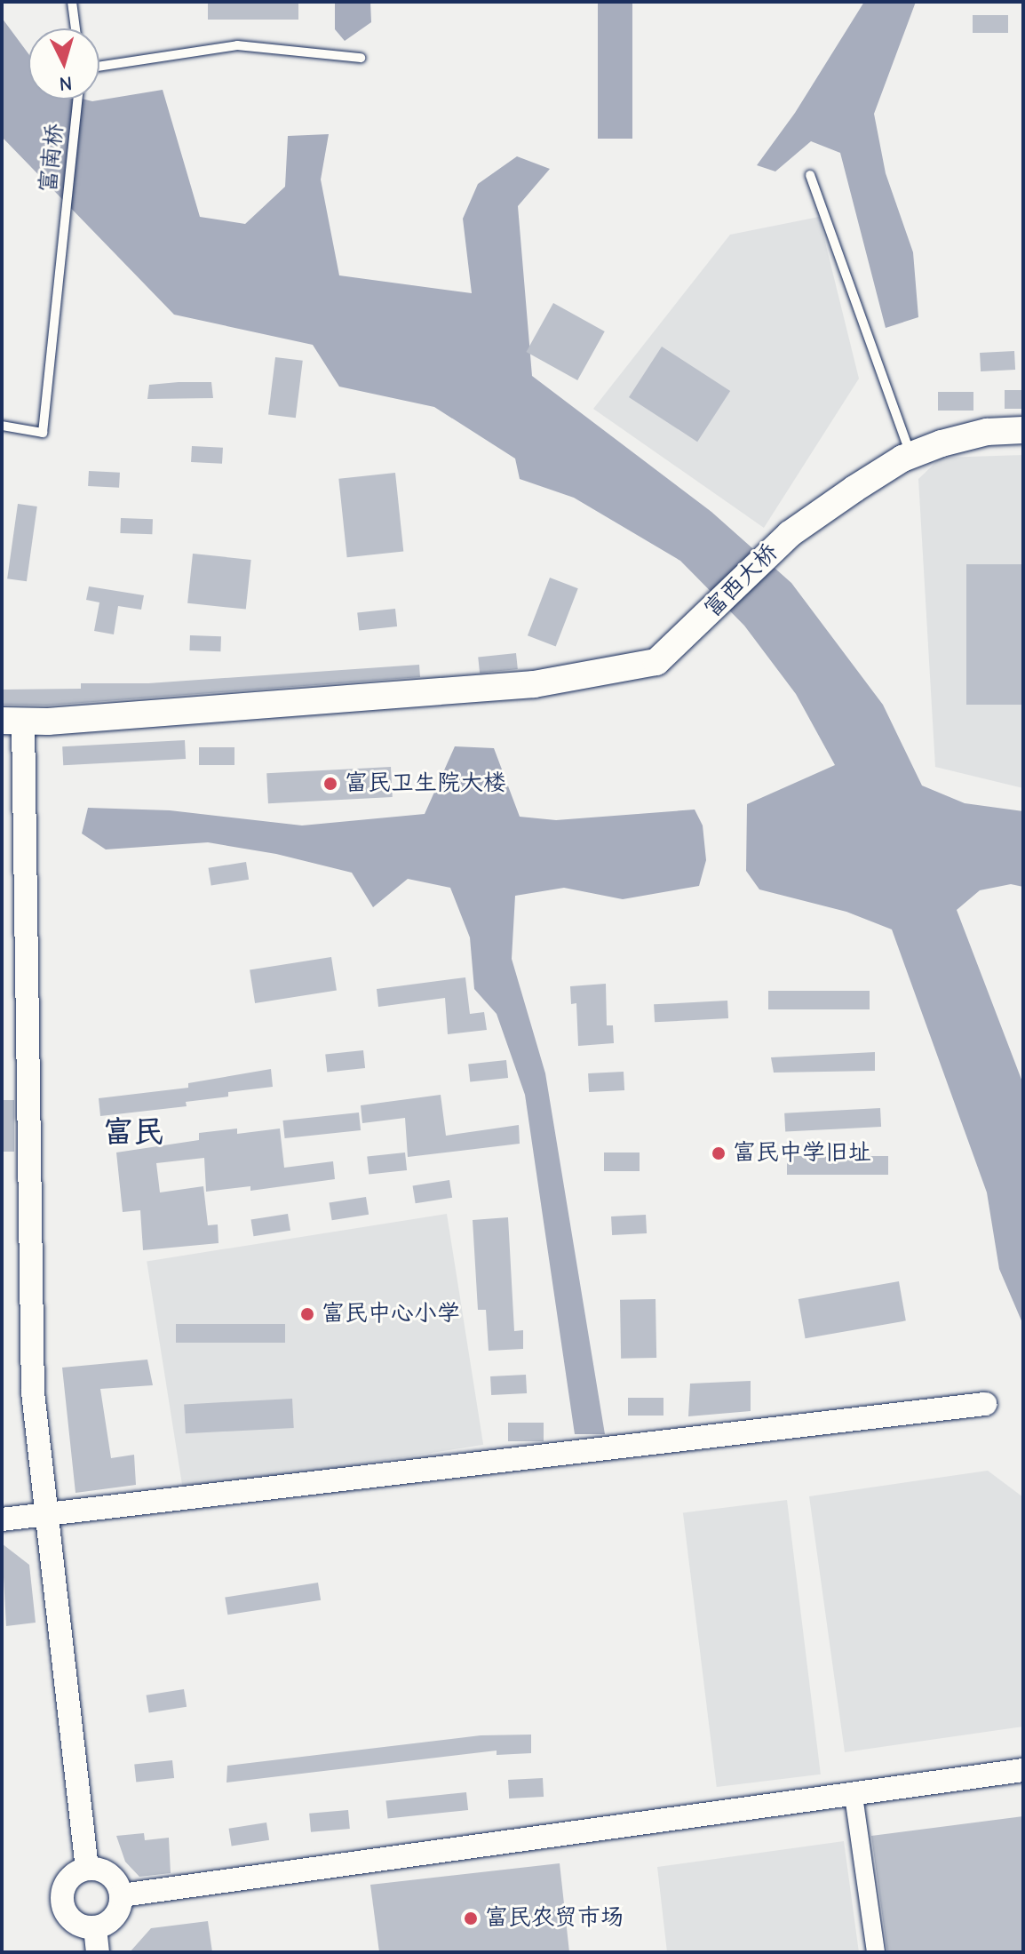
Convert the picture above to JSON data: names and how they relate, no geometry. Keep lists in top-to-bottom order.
{
  "streets": {
    "main road": ["富西大桥"],
    "lane": ["富南桥"]
  },
  "districts": ["富民"],
  "places": [
    "富民卫生院大楼",
    "富民中学旧址",
    "富民中心小学",
    "富民农贸市场"
  ],
  "north": "bottom"
}
